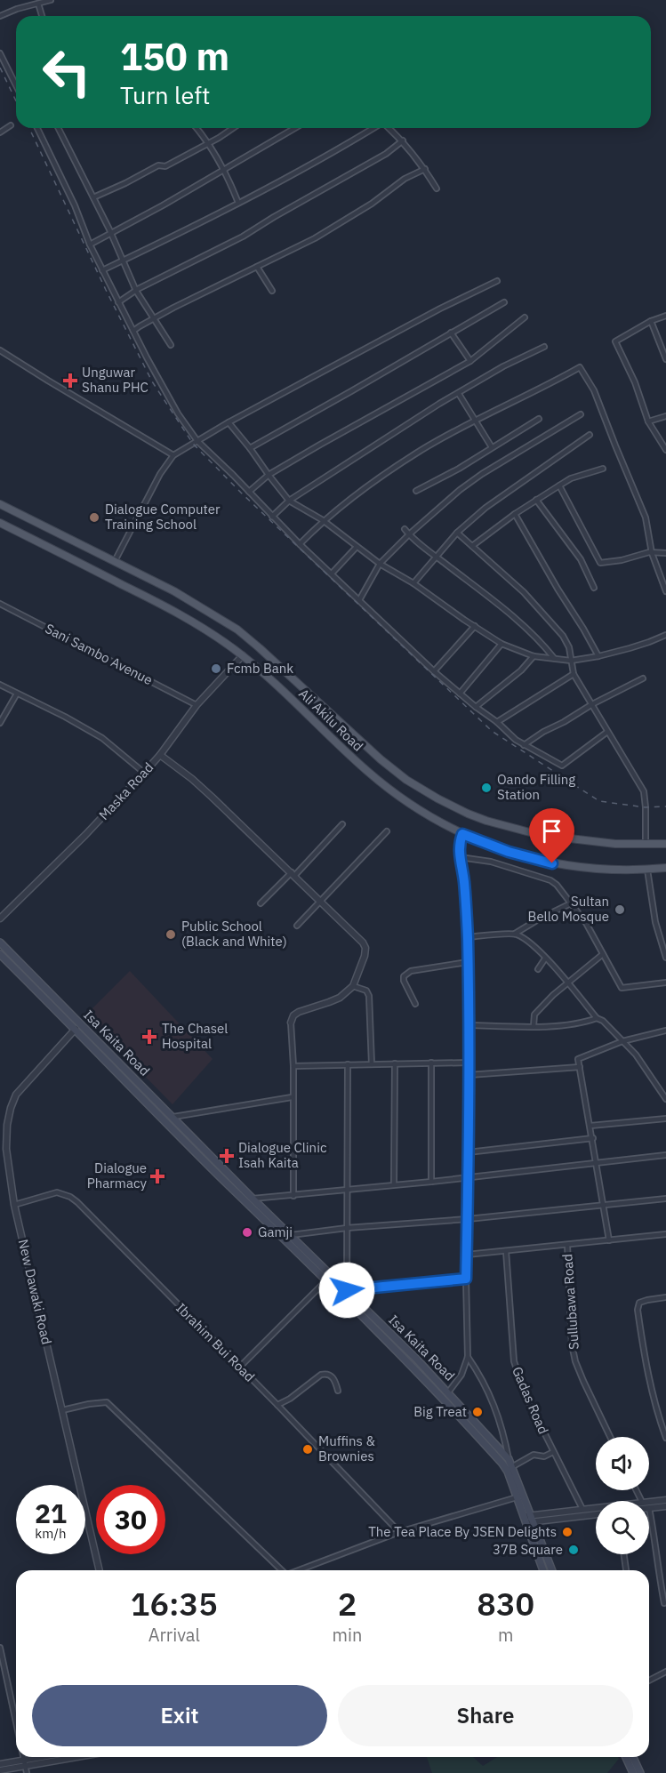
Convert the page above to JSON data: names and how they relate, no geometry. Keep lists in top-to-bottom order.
{
  "streets": {
    "main road": ["Ali Akilu Road", "Isa Kaita Road"],
    "street": [
      "Sani Sambo Avenue",
      "Maska Road",
      "New Dawaki Road",
      "Sullubawa Road",
      "Ibrahim Bui Road",
      "Gadas Road"
    ]
  },
  "crossings": [
    ["Sani Sambo Avenue", "Maska Road"],
    ["Ali Akilu Road", "Maska Road"],
    ["Isa Kaita Road", "New Dawaki Road"],
    ["New Dawaki Road", "Ibrahim Bui Road"]
  ],
  "places": {
    "health": [
      "Unguwar Shanu PHC",
      "The Chasel Hospital",
      "Dialogue Clinic Isah Kaita",
      "Dialogue Pharmacy"
    ],
    "other": [
      "Dialogue Computer Training School",
      "Fcmb Bank",
      "Oando Filling Station",
      "Sultan Bello Mosque",
      "Public School (Black and White)",
      "Gamji",
      "Big Treat",
      "Muffins & Brownies",
      "The Tea Place By JSEN Delights",
      "37B Square"
    ]
  },
  "page": {
    "turn": ["150 m", "Turn left"],
    "speed": "21 km/h",
    "limit": "30",
    "eta": [
      "16:35",
      "Arrival",
      "2",
      "min",
      "830",
      "m"
    ],
    "buttons": ["Exit", "Share"]
  }
}
